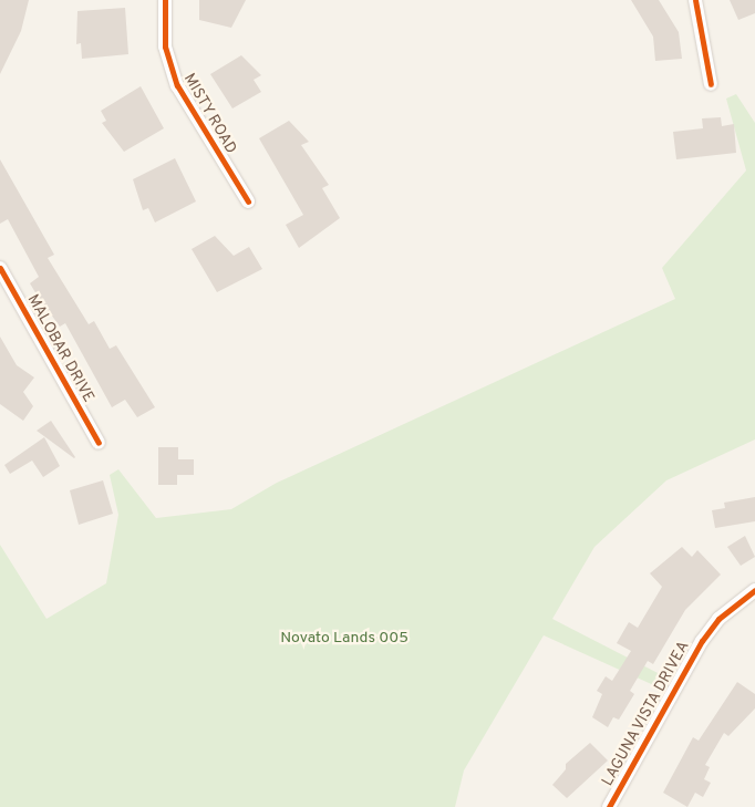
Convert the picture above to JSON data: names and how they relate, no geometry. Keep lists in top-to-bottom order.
{
  "streets": {
    "street": ["MISTY ROAD", "MALOBAR DRIVE", "LAGUNA VISTA DRIVEA"]
  },
  "parks": ["Novato Lands 005"]
}
